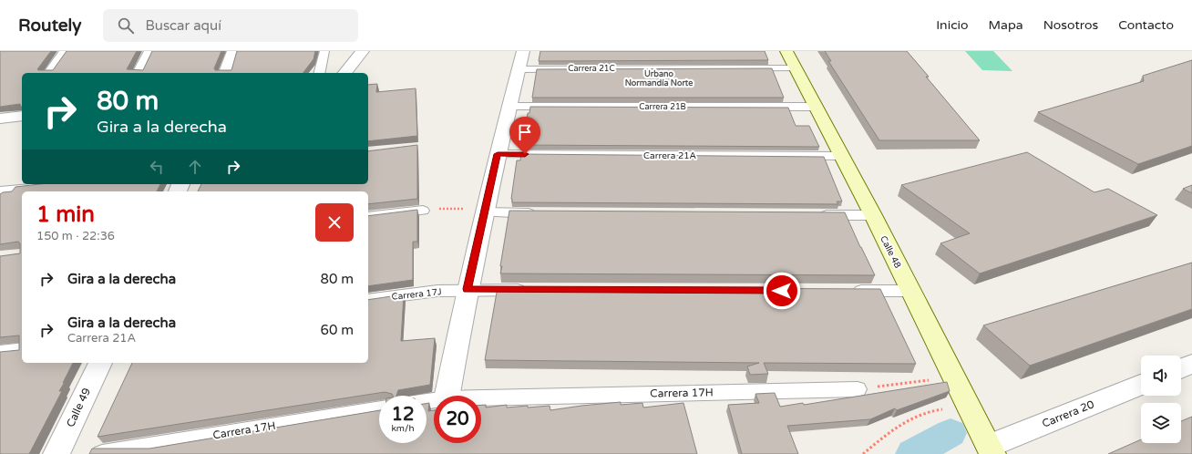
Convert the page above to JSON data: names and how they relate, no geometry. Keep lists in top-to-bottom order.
{
  "streets": {
    "street": ["Calle 48", "Calle 49", "Carrera 20"],
    "lane": [
      "Carrera 21C",
      "Carrera 21B",
      "Carrera 21A",
      "Carrera 17J",
      "Carrera 17H"
    ]
  },
  "crossings": [
    ["Carrera 21C", "Calle 48"],
    ["Carrera 21B", "Calle 48"],
    ["Carrera 21A", "Calle 48"],
    ["Calle 48", "Carrera 20"]
  ],
  "districts": ["Urbano Normandía Norte"],
  "page": {
    "header": "Routely",
    "search": "Buscar aquí",
    "nav": [
      "Inicio",
      "Mapa",
      "Nosotros",
      "Contacto"
    ],
    "turn": ["80 m", "Gira a la derecha"],
    "heading": ["1 min", "150 m · 22:36"],
    "list": [
      {
        "name": "Gira a la derecha",
        "value": "80 m"
      },
      {
        "name": "Gira a la derecha",
        "note": "Carrera 21A",
        "value": "60 m"
      }
    ],
    "speed": "12 km/h",
    "limit": "20"
  }
}
